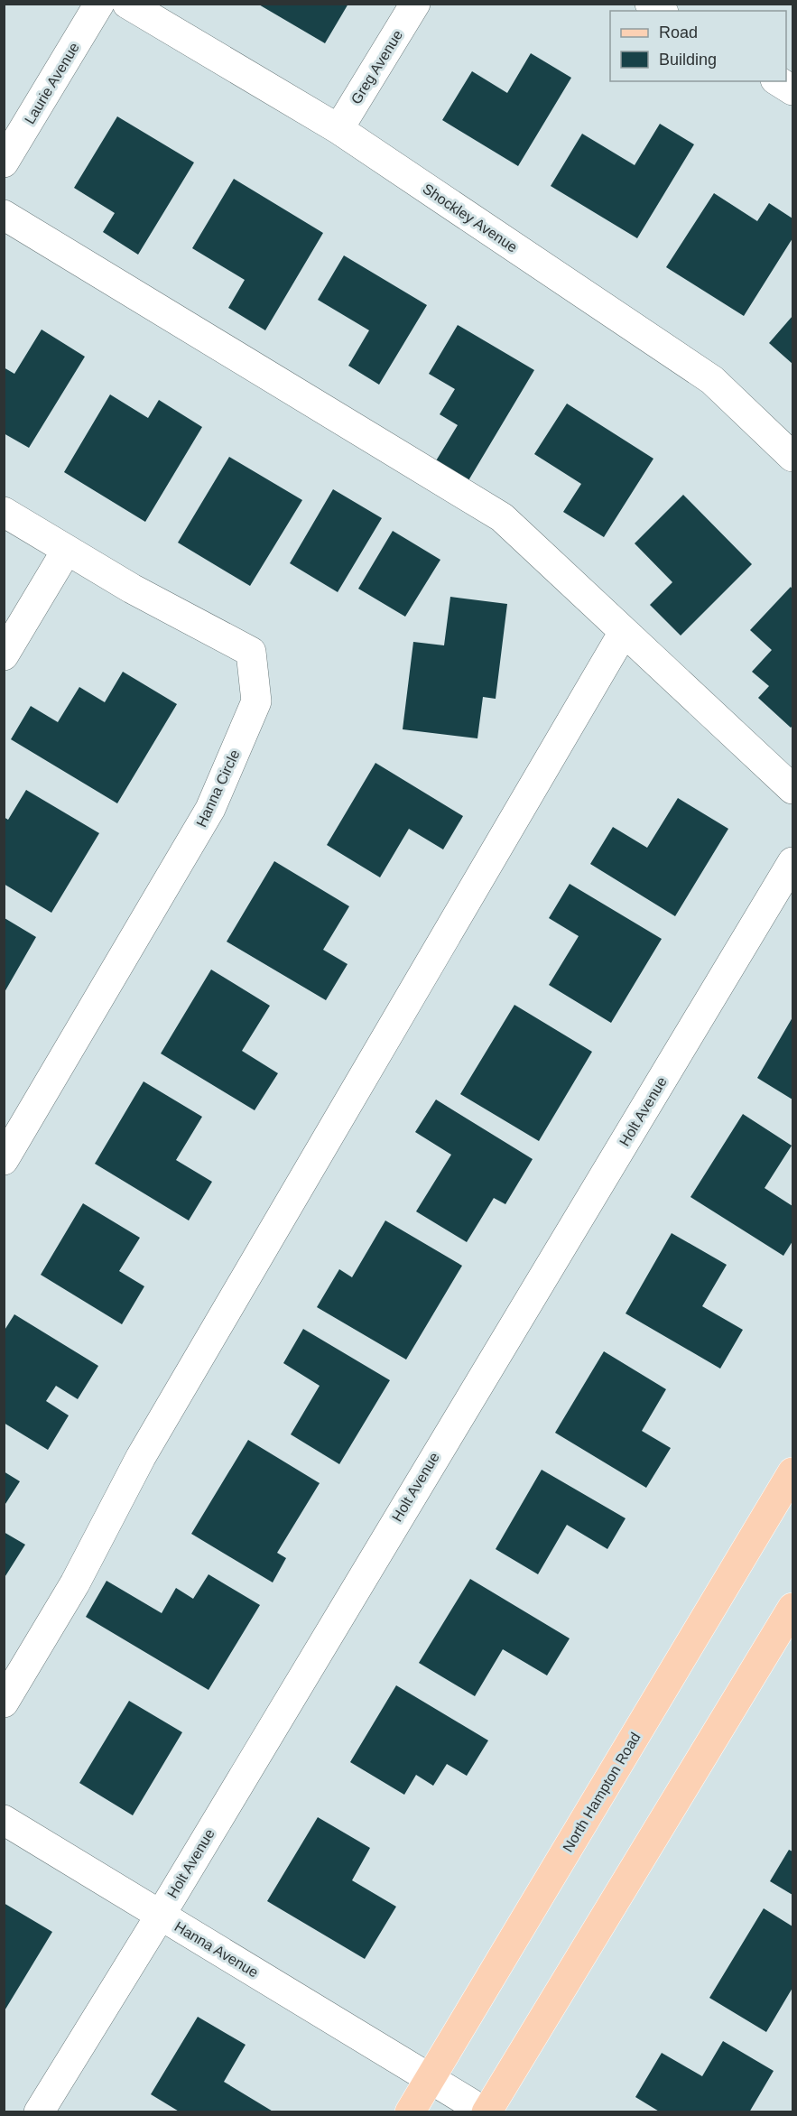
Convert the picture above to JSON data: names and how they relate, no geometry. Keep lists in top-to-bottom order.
{
  "streets": {
    "main road": ["North Hampton Road"],
    "street": [
      "Greg Avenue",
      "Laurie Avenue",
      "Shockley Avenue",
      "Hanna Circle",
      "Holt Avenue",
      "Hanna Avenue"
    ]
  },
  "crossings": [
    ["Greg Avenue", "Shockley Avenue"],
    ["Holt Avenue", "Hanna Avenue"],
    ["North Hampton Road", "Hanna Avenue"]
  ],
  "legend": ["Road", "Building"]
}
